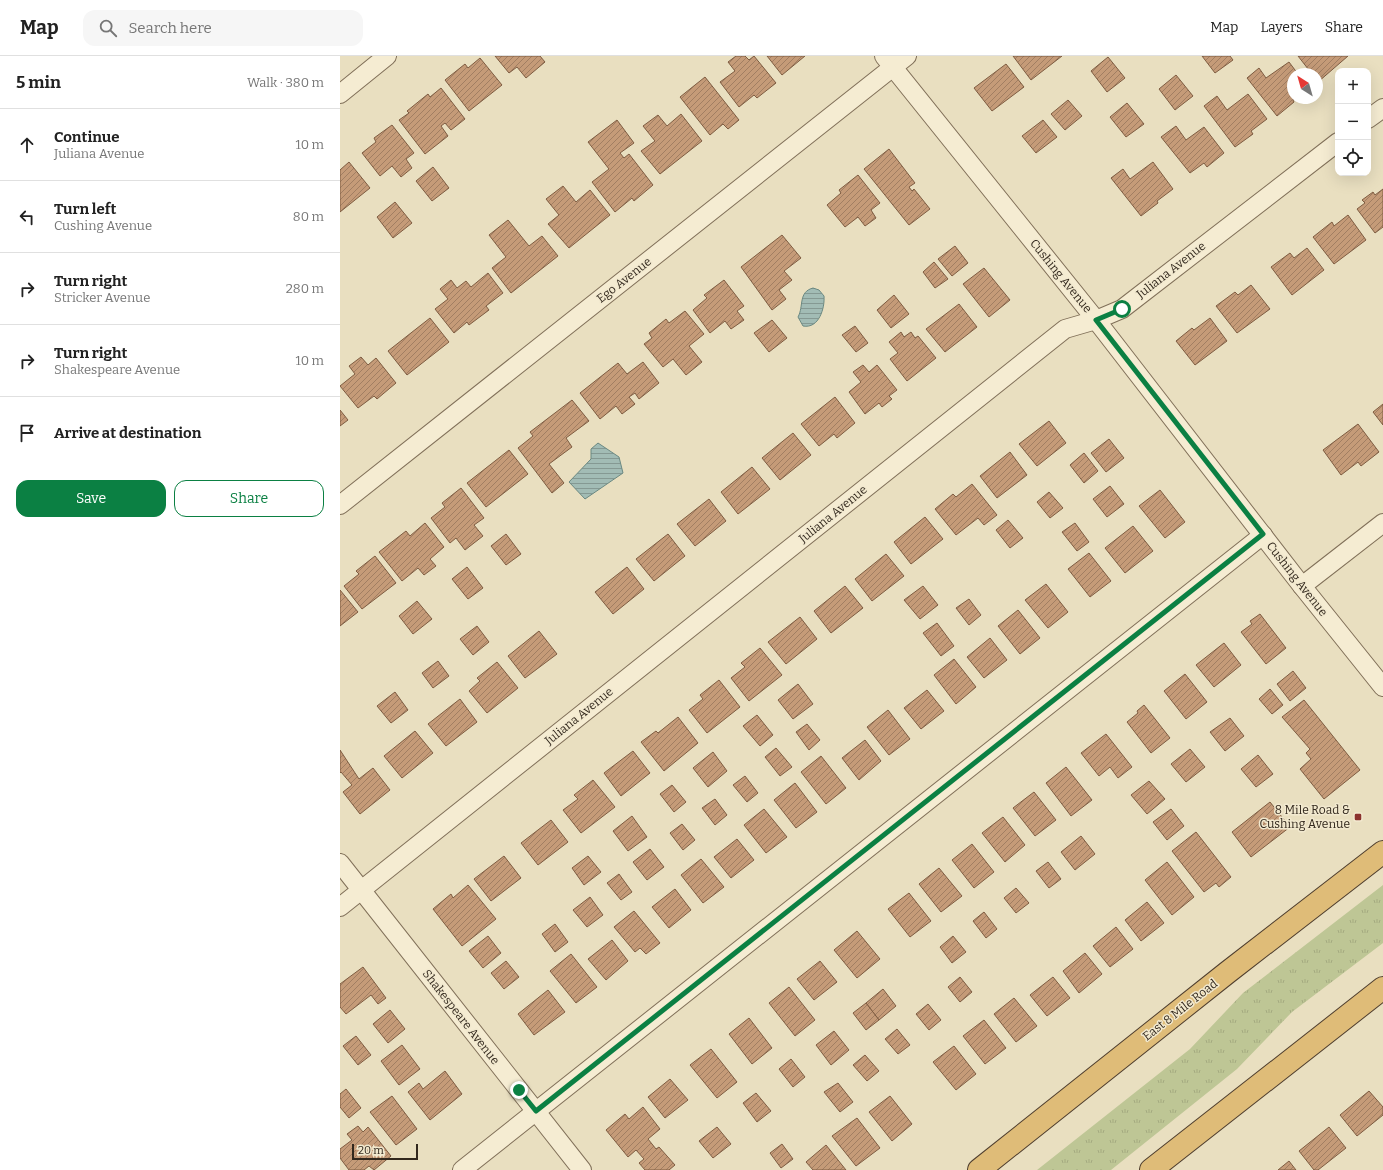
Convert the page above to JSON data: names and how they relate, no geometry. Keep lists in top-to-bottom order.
{
  "streets": {
    "highway": ["East 8 Mile Road"],
    "street": [
      "Juliana Avenue",
      "Cushing Avenue",
      "Ego Avenue",
      "Shakespeare Avenue"
    ]
  },
  "crossings": [
    ["Juliana Avenue", "Cushing Avenue"],
    ["Juliana Avenue", "Shakespeare Avenue"],
    ["Cushing Avenue", "Ego Avenue"]
  ],
  "places": {
    "transit": ["8 Mile Road & Cushing Avenue"]
  },
  "scale_bar": "20 m",
  "north": "top left",
  "page": {
    "header": "Map",
    "search": "Search here",
    "nav": ["Map", "Layers", "Share"],
    "heading": ["5 min", "Walk · 380 m"],
    "map_buttons": ["+", "−"],
    "list": [
      ["Continue", "Juliana Avenue", "10 m"],
      ["Turn left", "Cushing Avenue", "80 m"],
      ["Turn right", "Stricker Avenue", "280 m"],
      ["Turn right", "Shakespeare Avenue", "10 m"],
      "Arrive at destination"
    ],
    "buttons": ["Save", "Share"],
    "scale": "20 m"
  }
}
